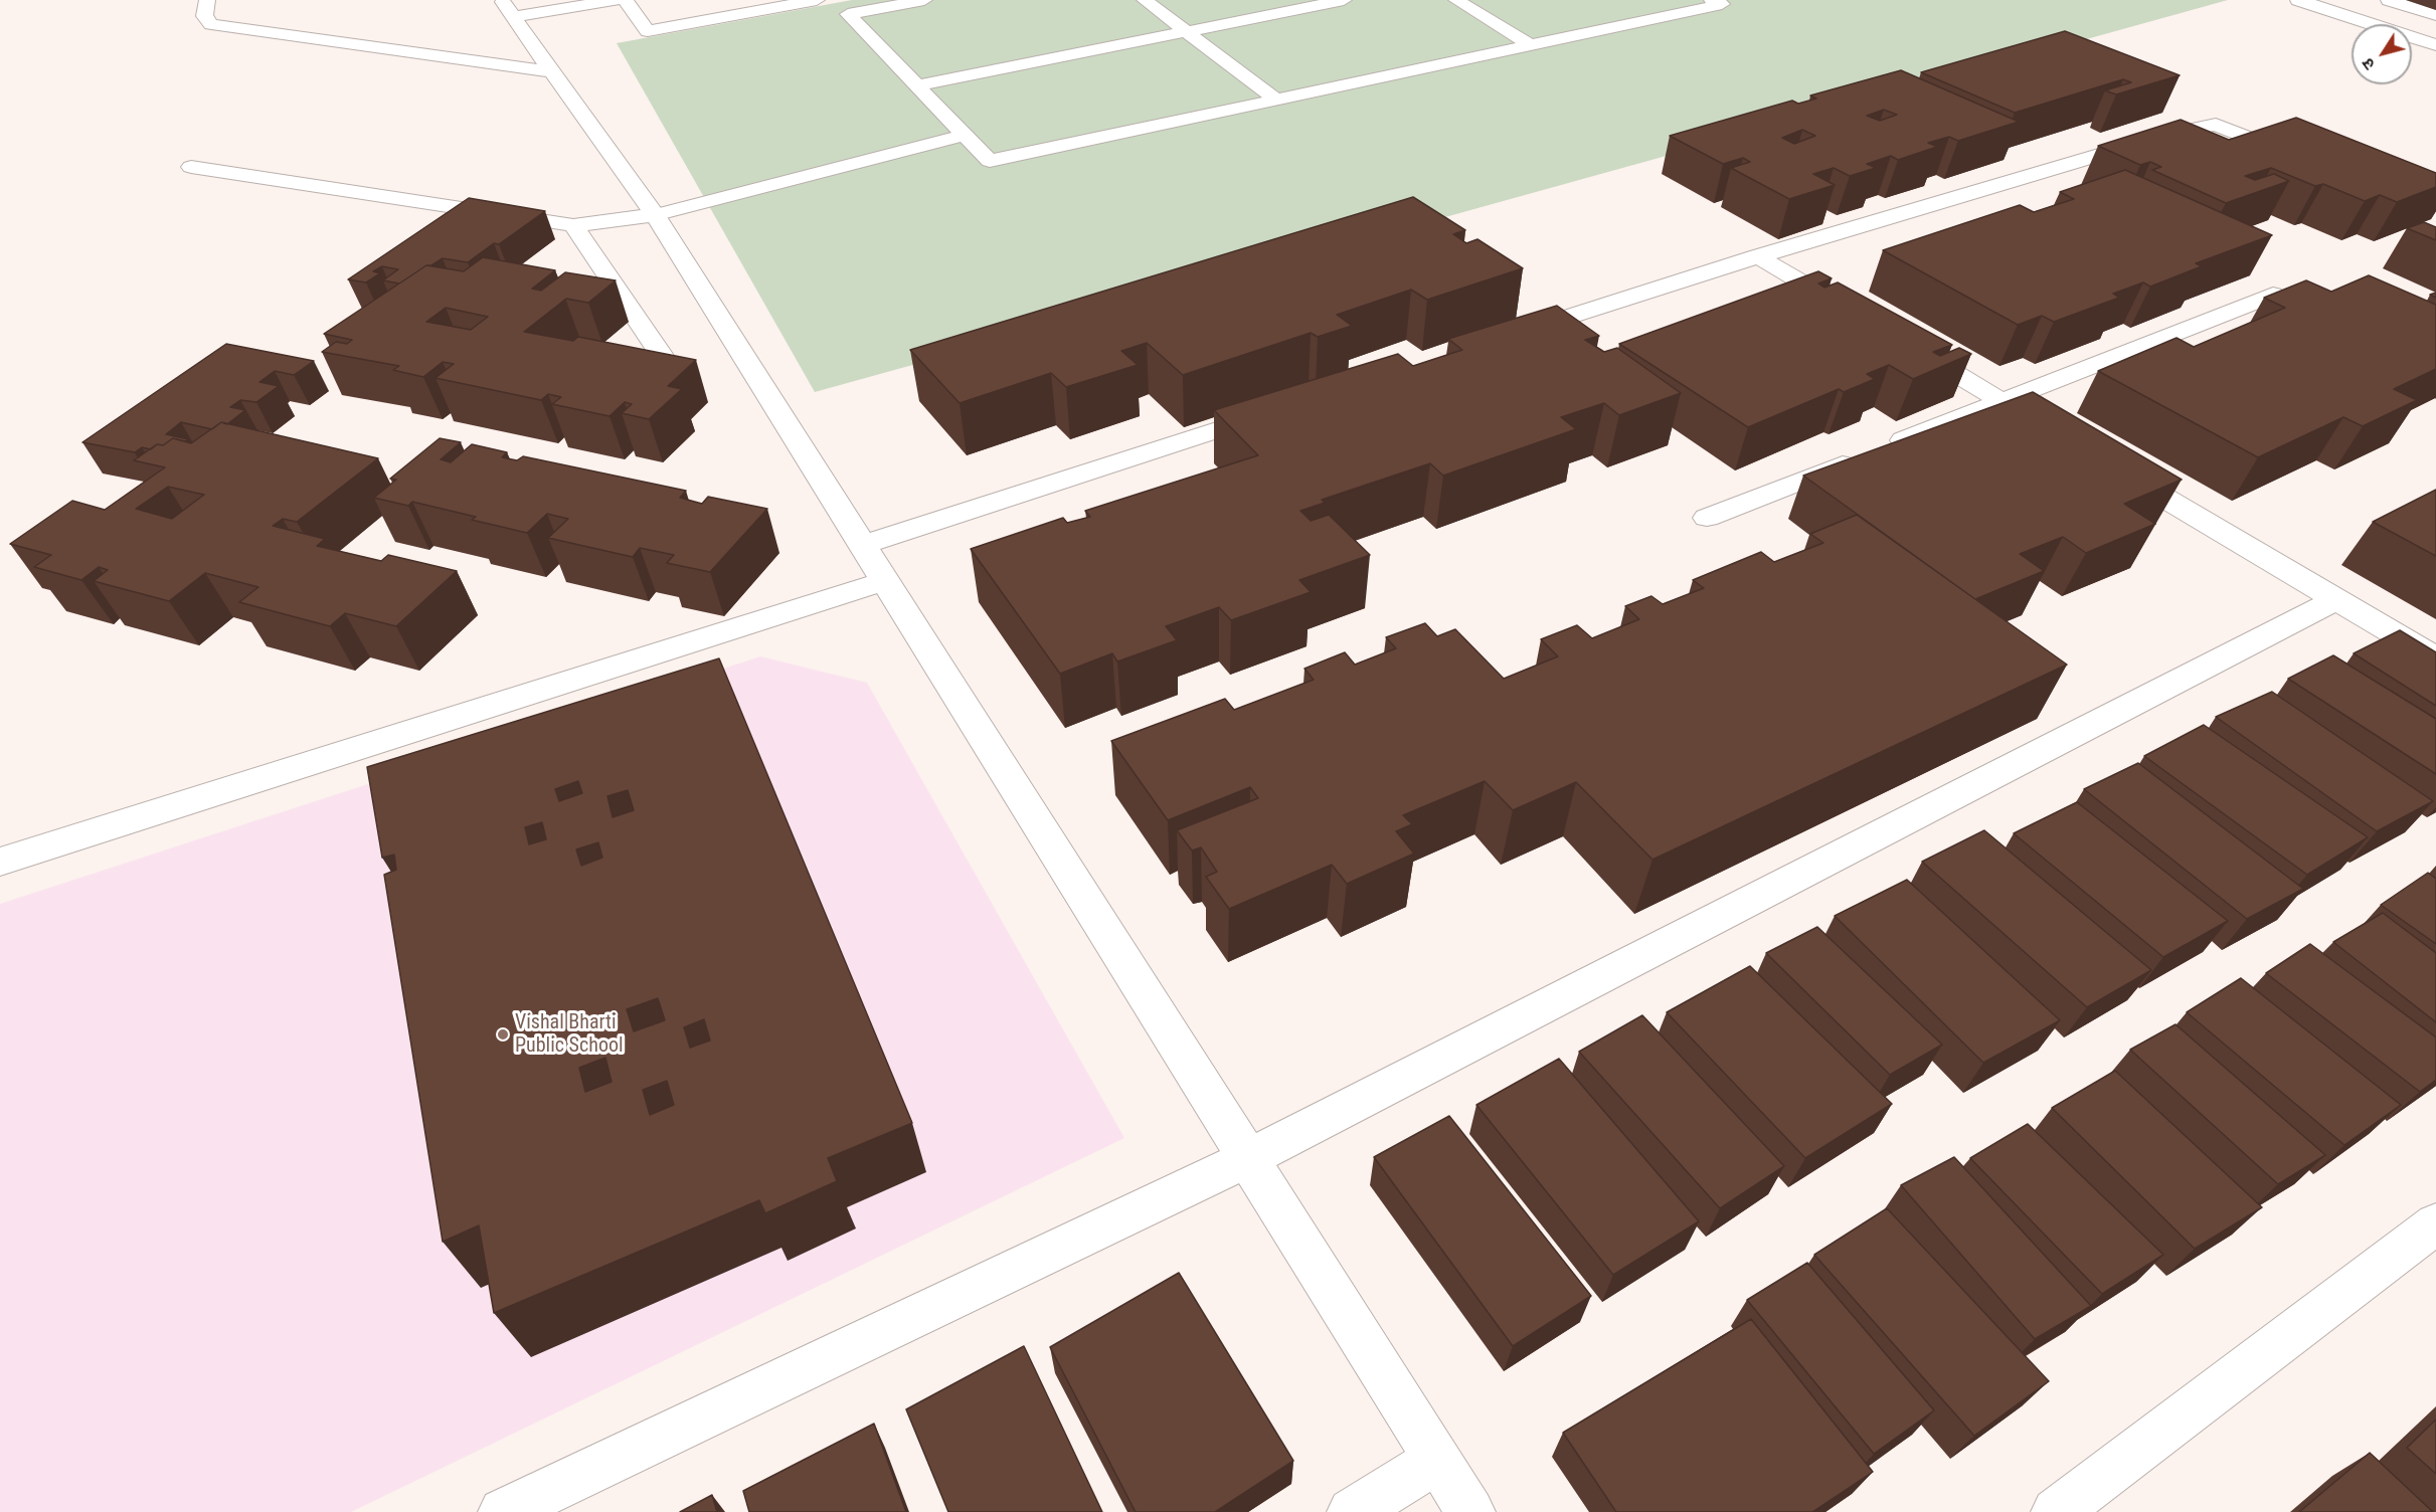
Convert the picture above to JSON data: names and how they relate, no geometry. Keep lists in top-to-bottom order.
{
  "places": ["Vishal Bharti Public School"],
  "north": "bottom left"
}
